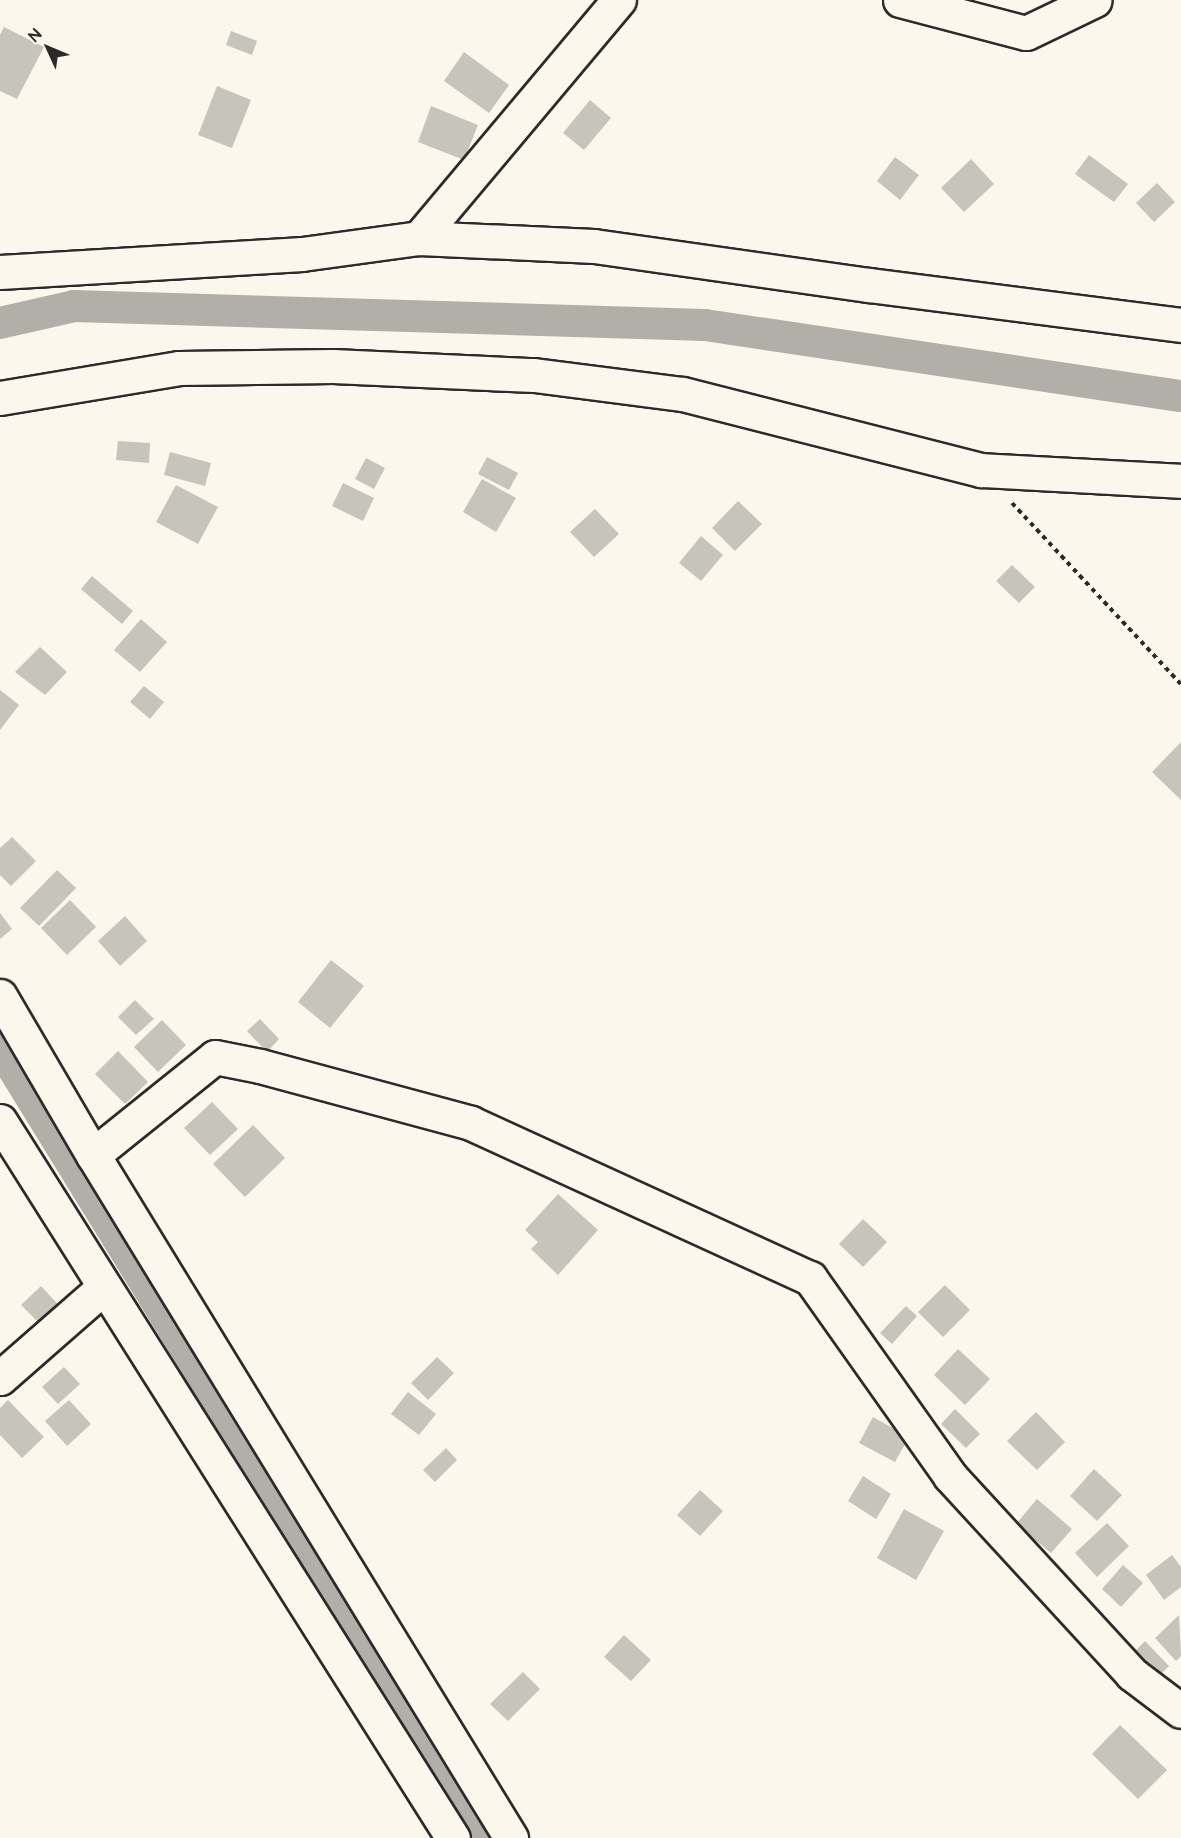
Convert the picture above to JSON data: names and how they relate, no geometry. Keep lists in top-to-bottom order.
{
  "north": "top left"
}
